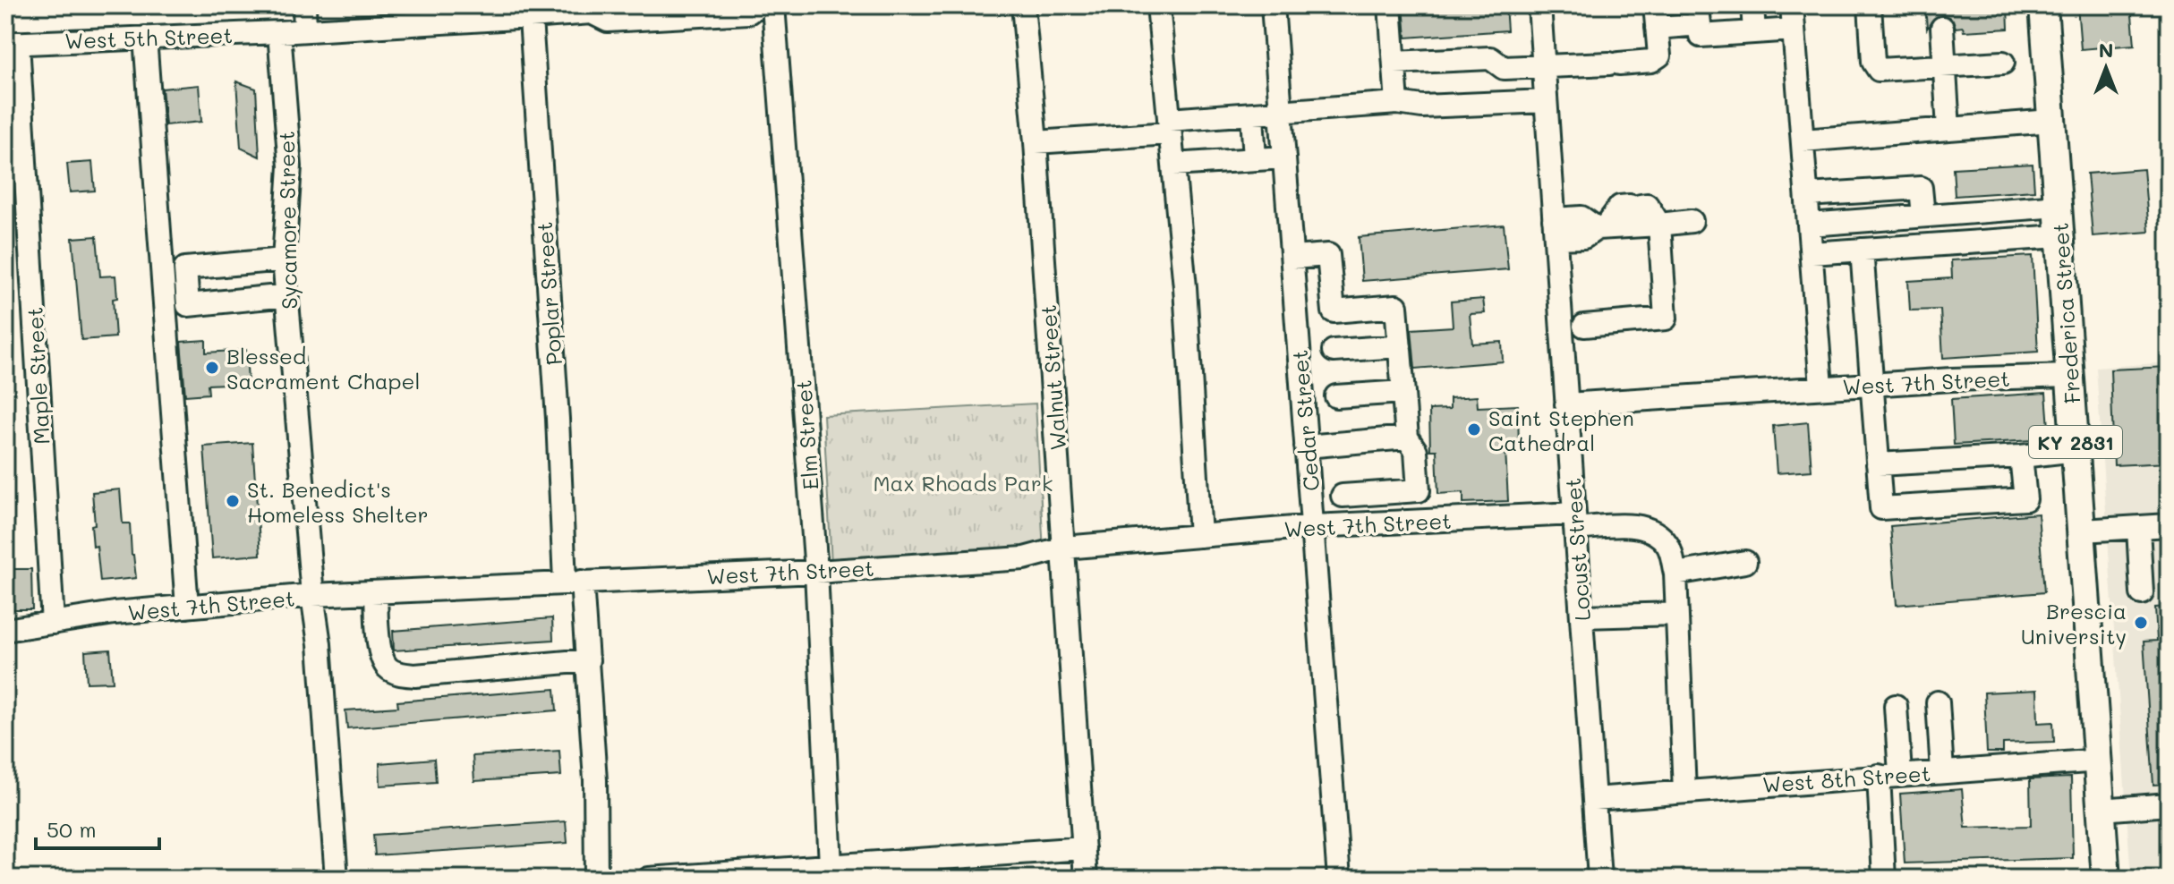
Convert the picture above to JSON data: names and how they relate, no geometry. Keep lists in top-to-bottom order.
{
  "streets": {
    "main road": ["Frederica Street", "KY 2831"],
    "street": [
      "West 5th Street",
      "Sycamore Street",
      "Poplar Street",
      "Maple Street",
      "Walnut Street",
      "West 7th Street",
      "Cedar Street",
      "Elm Street",
      "Locust Street",
      "West 8th Street"
    ]
  },
  "crossings": [
    ["West 5th Street", "Sycamore Street"],
    ["West 5th Street", "Poplar Street"],
    ["West 5th Street", "Maple Street"],
    ["Sycamore Street", "West 7th Street"],
    ["Poplar Street", "West 7th Street"],
    ["Frederica Street", "West 7th Street"],
    ["Frederica Street", "West 8th Street"],
    ["Maple Street", "West 7th Street"],
    ["Walnut Street", "West 7th Street"],
    ["West 7th Street", "Cedar Street"],
    ["West 7th Street", "Elm Street"],
    ["West 7th Street", "Locust Street"],
    ["Locust Street", "West 8th Street"]
  ],
  "parks": ["Max Rhoads Park"],
  "places": [
    "Blessed Sacrament Chapel",
    "Saint Stephen Cathedral",
    "St. Benedict's Homeless Shelter",
    "Brescia University"
  ],
  "scale_bar": "50 m",
  "north": "top"
}
